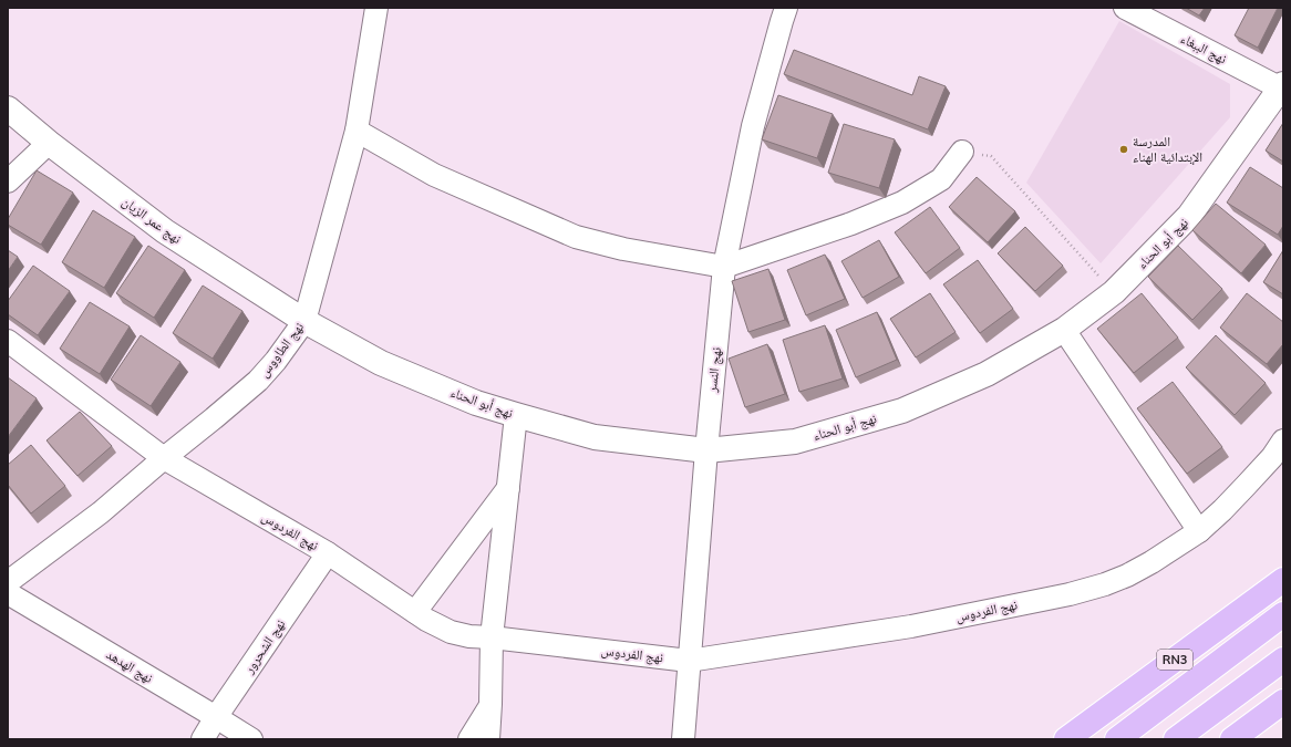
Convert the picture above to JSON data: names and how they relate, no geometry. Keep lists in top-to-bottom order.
{
  "streets": {
    "highway": ["RN3"],
    "street": [
      "نهج الببغاء",
      "نهج عمر الزيان",
      "نهج أبو الحناء",
      "نهج الطاووس",
      "نهج النسر",
      "نهج الفردوس",
      "نهج الشحرور",
      "نهج الهدهد"
    ]
  },
  "crossings": [
    ["نهج الببغاء", "نهج أبو الحناء"],
    ["نهج عمر الزيان", "نهج أبو الحناء"],
    ["نهج عمر الزيان", "نهج الطاووس"],
    ["نهج أبو الحناء", "نهج الطاووس"],
    ["نهج أبو الحناء", "نهج النسر"],
    ["نهج الطاووس", "نهج الفردوس"],
    ["نهج النسر", "نهج الفردوس"],
    ["نهج الفردوس", "نهج الشحرور"],
    ["نهج الشحرور", "نهج الهدهد"]
  ],
  "places": ["المدرسة الإبتدائية الهناء"]
}
